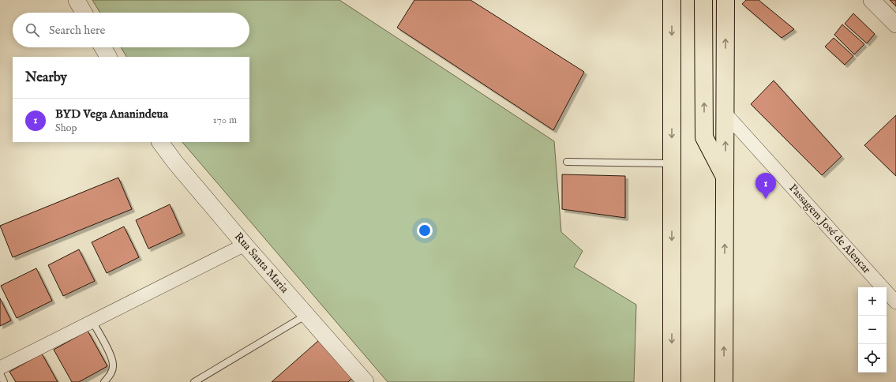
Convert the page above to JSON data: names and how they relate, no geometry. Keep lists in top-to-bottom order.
{
  "streets": {
    "street": ["Passagem José de Alencar", "Rua Santa Maria"]
  },
  "page": {
    "search": "Search here",
    "heading": "Nearby",
    "list": [
      {
        "mark": "1",
        "name": "BYD Vega Ananindeua",
        "note": "Shop",
        "value": "170 m"
      }
    ],
    "pins": "1",
    "map_buttons": ["+", "−"]
  }
}
